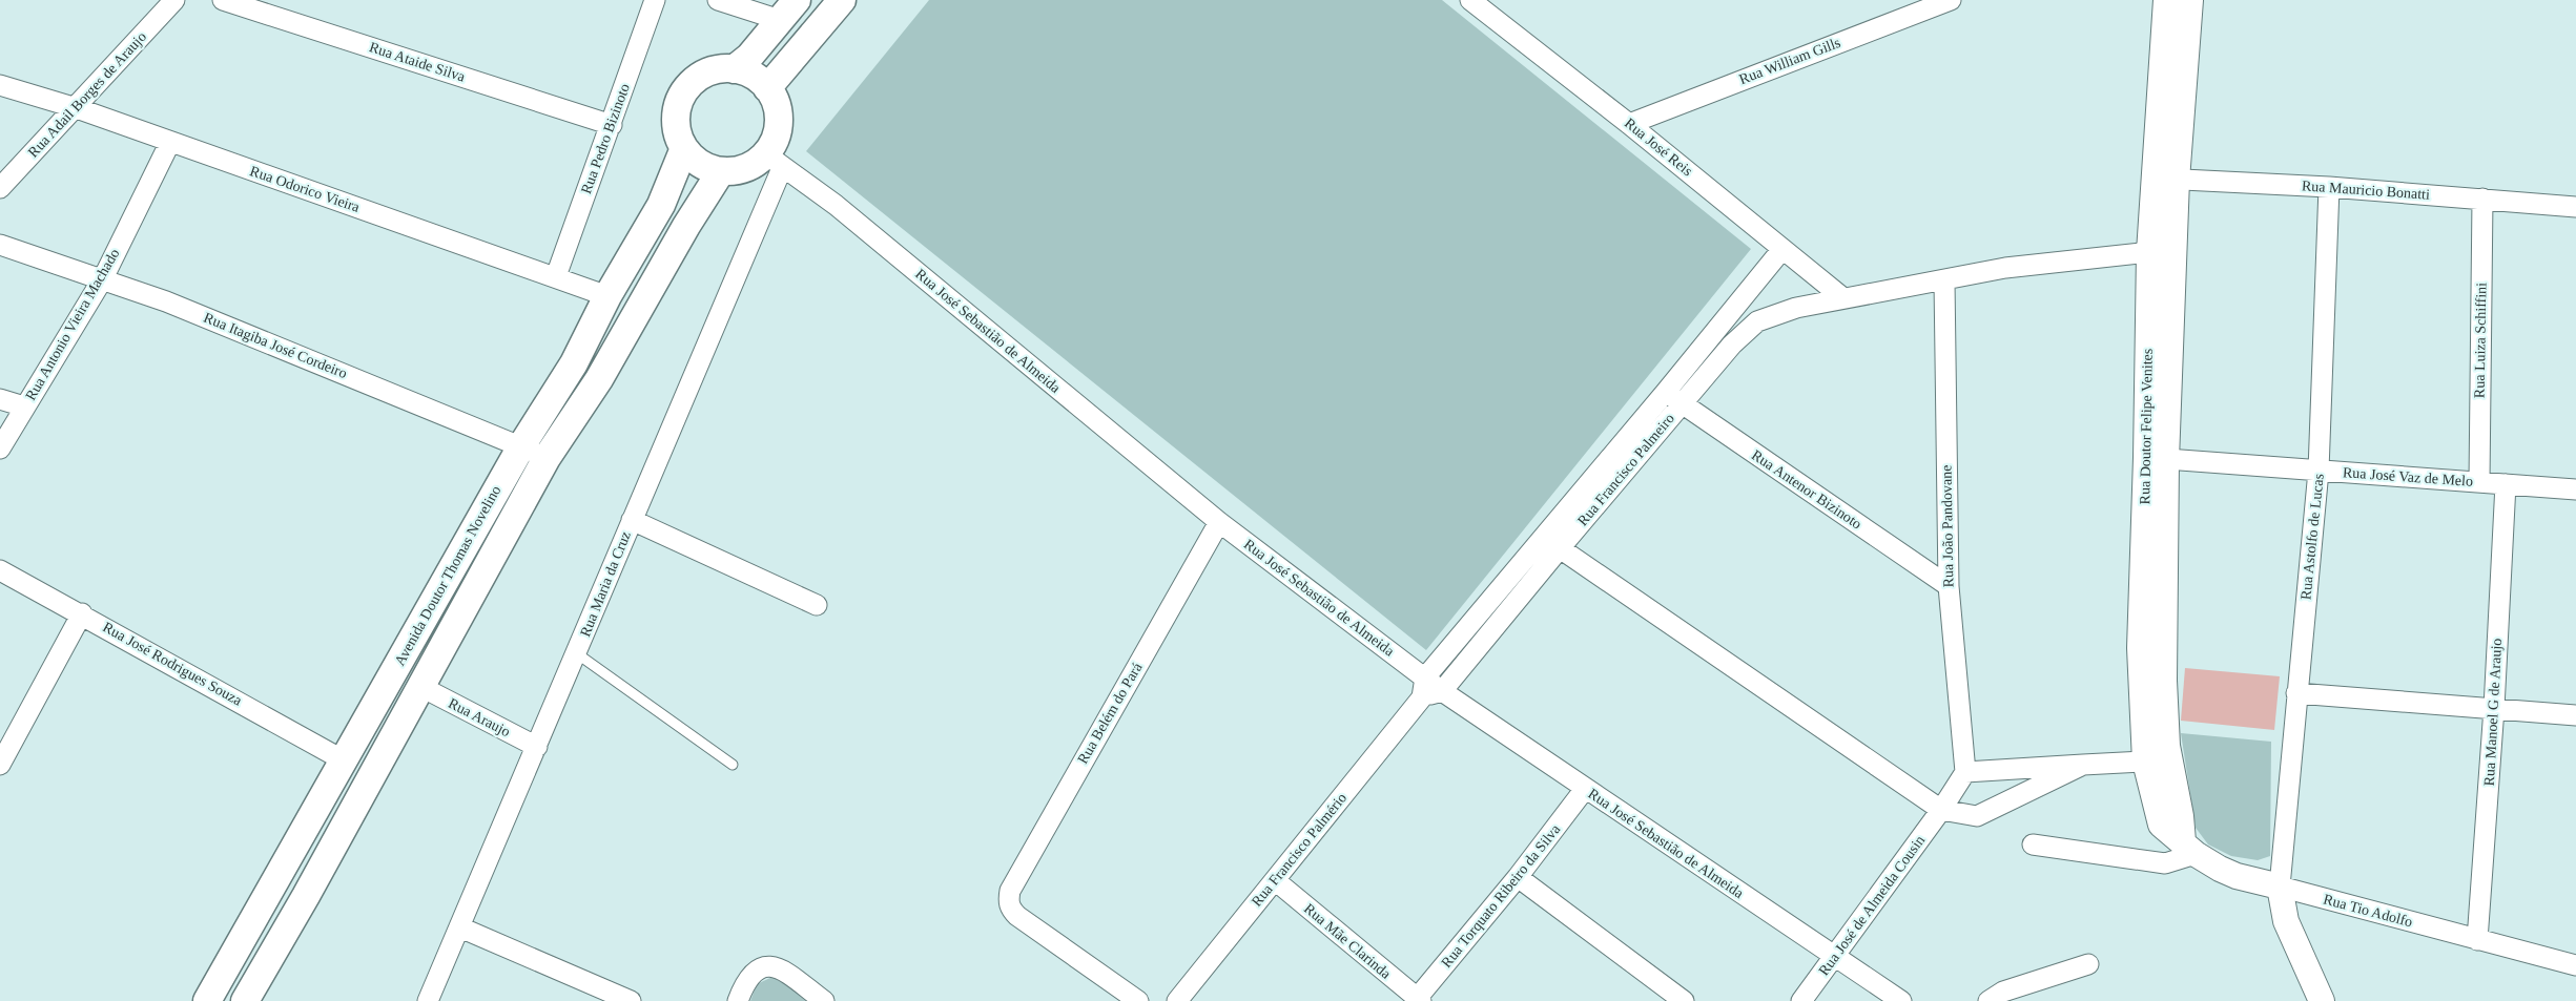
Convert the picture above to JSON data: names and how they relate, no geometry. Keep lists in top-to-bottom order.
{
  "streets": {
    "main road": ["Avenida Doutor Thomas Novelino"],
    "street": [
      "Rua William Gills",
      "Rua Ataide Silva",
      "Rua Adail Borges de Araujo",
      "Rua Pedro Bizinoto",
      "Rua José Reis",
      "Rua Odorico Vieira",
      "Rua Mauricio Bonatti",
      "Rua Antonio Vieira Machado",
      "Rua José Sebastião de Almeida",
      "Rua Luiza Schiffini",
      "Rua Itagiba José Cordeiro",
      "Rua Doutor Felipe Venites",
      "Rua Francisco Palmeiro",
      "Rua José Vaz de Melo",
      "Rua Antenor Bizinoto",
      "Rua João Pandovane",
      "Rua Astolfo de Lucas",
      "Rua Maria da Cruz",
      "Rua José Rodrigues Souza",
      "Rua Manoel G de Araujo",
      "Rua Belém do Pará",
      "Rua Araujo",
      "Rua Francisco Palmério",
      "Rua Torquato Ribeiro da Silva",
      "Rua José de Almeida Cousin",
      "Rua Tio Adolfo",
      "Rua Mãe Clarinda"
    ]
  },
  "crossings": [
    ["Rua William Gills", "Rua José Reis"],
    ["Rua Ataide Silva", "Rua Pedro Bizinoto"],
    ["Rua Adail Borges de Araujo", "Rua Odorico Vieira"],
    ["Rua Pedro Bizinoto", "Rua Odorico Vieira"],
    ["Rua José Reis", "Rua Francisco Palmeiro"],
    ["Rua Odorico Vieira", "Rua Antonio Vieira Machado"],
    ["Rua Odorico Vieira", "Avenida Doutor Thomas Novelino"],
    ["Rua Mauricio Bonatti", "Rua Luiza Schiffini"],
    ["Rua Mauricio Bonatti", "Rua Doutor Felipe Venites"],
    ["Rua Mauricio Bonatti", "Rua Astolfo de Lucas"],
    ["Rua Antonio Vieira Machado", "Rua Itagiba José Cordeiro"],
    ["Rua José Sebastião de Almeida", "Rua Francisco Palmeiro"],
    ["Rua José Sebastião de Almeida", "Avenida Doutor Thomas Novelino"],
    ["Rua José Sebastião de Almeida", "Rua Maria da Cruz"],
    ["Rua José Sebastião de Almeida", "Rua Belém do Pará"],
    ["Rua José Sebastião de Almeida", "Rua Francisco Palmério"],
    ["Rua José Sebastião de Almeida", "Rua Torquato Ribeiro da Silva"],
    ["Rua José Sebastião de Almeida", "Rua José de Almeida Cousin"],
    ["Rua Luiza Schiffini", "Rua José Vaz de Melo"],
    ["Rua Itagiba José Cordeiro", "Avenida Doutor Thomas Novelino"],
    ["Rua Doutor Felipe Venites", "Rua Francisco Palmeiro"],
    ["Rua Doutor Felipe Venites", "Rua José Vaz de Melo"],
    ["Rua Doutor Felipe Venites", "Rua Astolfo de Lucas"],
    ["Rua Doutor Felipe Venites", "Rua Tio Adolfo"],
    ["Rua Francisco Palmeiro", "Rua Antenor Bizinoto"],
    ["Rua Francisco Palmeiro", "Rua João Pandovane"],
    ["Rua Francisco Palmeiro", "Rua Francisco Palmério"],
    ["Rua José Vaz de Melo", "Rua Astolfo de Lucas"],
    ["Rua José Vaz de Melo", "Rua Manoel G de Araujo"],
    ["Rua Antenor Bizinoto", "Rua João Pandovane"],
    ["Rua João Pandovane", "Rua José de Almeida Cousin"],
    ["Rua Astolfo de Lucas", "Rua Tio Adolfo"],
    ["Avenida Doutor Thomas Novelino", "Rua Maria da Cruz"],
    ["Avenida Doutor Thomas Novelino", "Rua José Rodrigues Souza"],
    ["Avenida Doutor Thomas Novelino", "Rua Araujo"],
    ["Rua Maria da Cruz", "Rua Araujo"],
    ["Rua Manoel G de Araujo", "Rua Tio Adolfo"],
    ["Rua Francisco Palmério", "Rua Mãe Clarinda"],
    ["Rua Torquato Ribeiro da Silva", "Rua Mãe Clarinda"]
  ]
}
